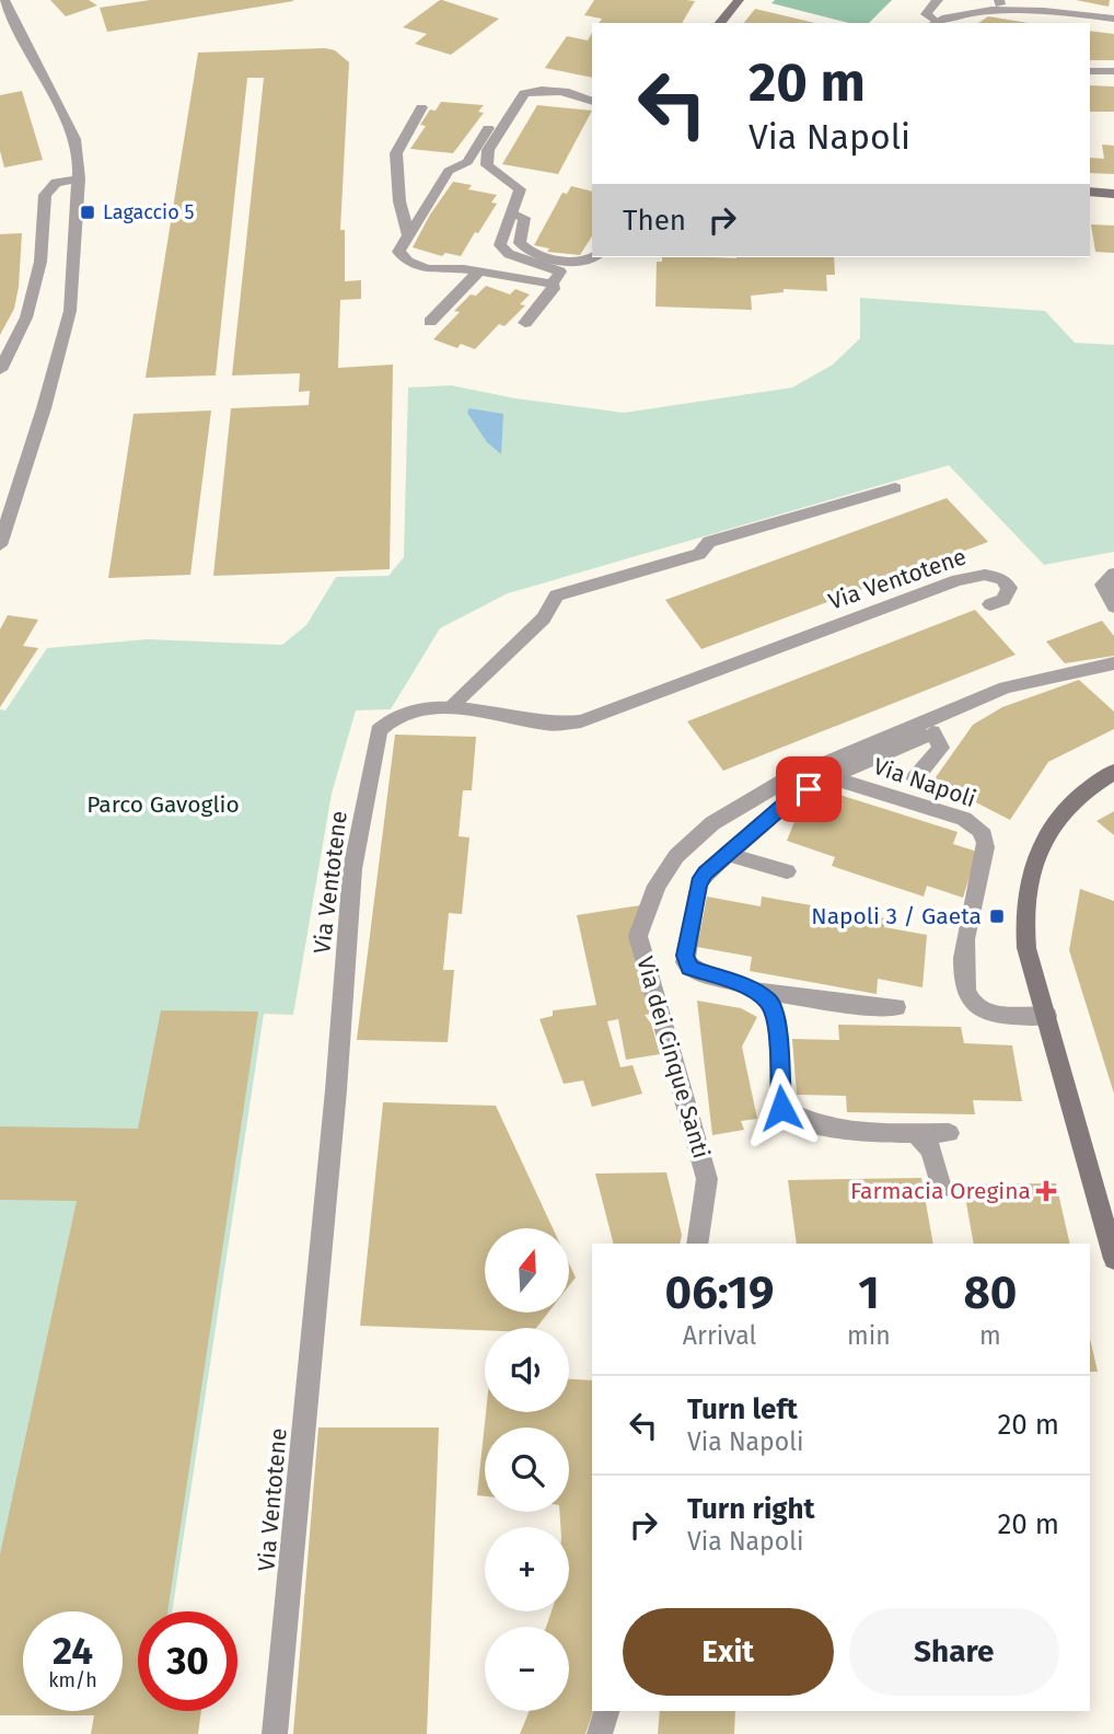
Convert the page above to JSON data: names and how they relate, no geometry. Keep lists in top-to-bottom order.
{
  "streets": {
    "street": ["Via Ventotene", "Via Napoli", "Via dei Cinque Santi"]
  },
  "parks": ["Parco Gavoglio"],
  "places": {
    "transit": ["Lagaccio 5", "Napoli 3 / Gaeta"],
    "health": ["Farmacia Oregina"]
  },
  "north": "top",
  "page": {
    "turn": ["20 m", "Via Napoli"],
    "then": "Then",
    "map_buttons": ["+", "−"],
    "eta": [
      "06:19",
      "Arrival",
      "1",
      "min",
      "80",
      "m"
    ],
    "list": [
      {
        "name": "Turn left",
        "note": "Via Napoli",
        "value": "20 m"
      },
      {
        "name": "Turn right",
        "note": "Via Napoli",
        "value": "20 m"
      }
    ],
    "buttons": ["Exit", "Share"],
    "speed": "24 km/h",
    "limit": "30"
  }
}
